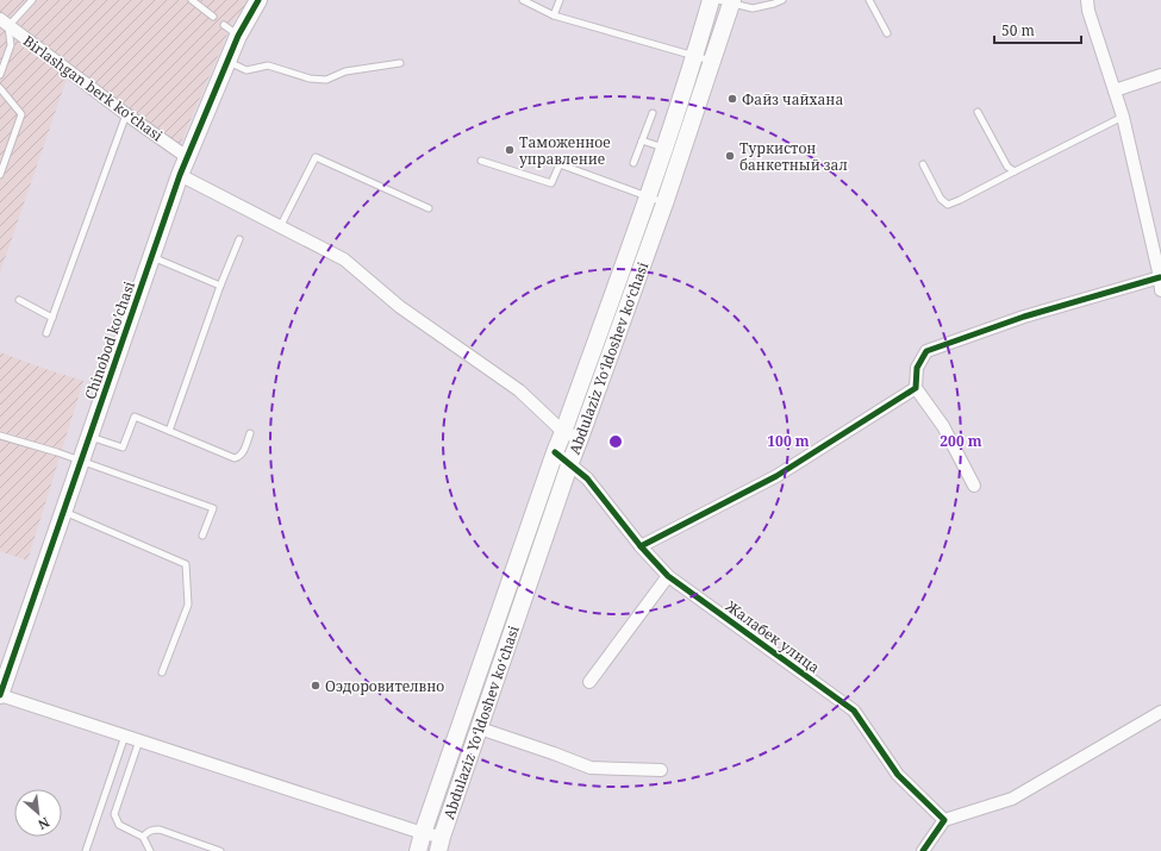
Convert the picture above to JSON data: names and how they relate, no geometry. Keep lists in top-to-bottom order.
{
  "streets": {
    "main road": ["Chinobod ko'chasi", "Abdulaziz Yoʻldoshev koʻchasi"],
    "street": ["Birlashgan berk koʻchasi", "Жалабек улица"]
  },
  "crossings": [
    ["Birlashgan berk koʻchasi", "Chinobod ko'chasi"],
    ["Abdulaziz Yoʻldoshev koʻchasi", "Жалабек улица"]
  ],
  "places": [
    "Файз чайхана",
    "Таможенное управление",
    "Туркистон банкетный зал",
    "Оэдоровителвно"
  ],
  "scale_bar": "50 m",
  "north": "bottom right",
  "rings": ["100 m", "200 m"]
}
